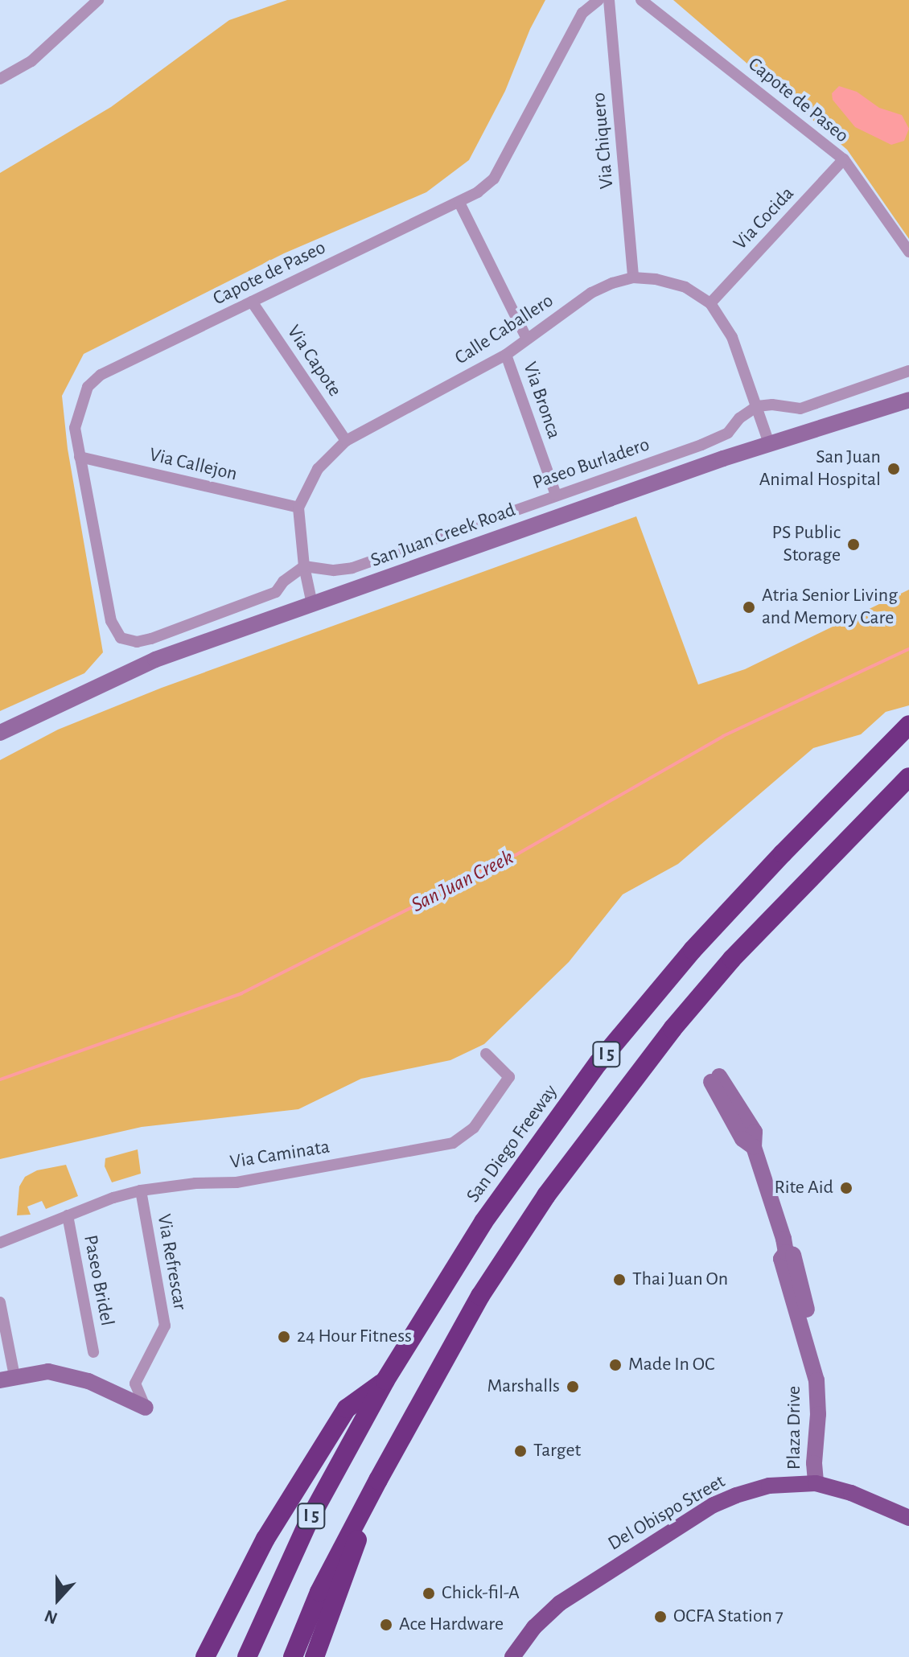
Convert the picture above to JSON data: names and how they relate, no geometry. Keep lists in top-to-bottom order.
{
  "streets": {
    "highway": ["I 5", "San Diego Freeway"],
    "main road": ["San Juan Creek Road", "Plaza Drive", "Del Obispo Street"],
    "street": [
      "Capote de Paseo",
      "Via Chiquero",
      "Via Cocida",
      "Calle Caballero",
      "Via Capote",
      "Via Bronca",
      "Paseo Burladero",
      "Via Callejon",
      "Via Caminata",
      "Via Refrescar",
      "Paseo Bridel"
    ]
  },
  "crossings": [
    ["Capote de Paseo", "Via Cocida"],
    ["Capote de Paseo", "Via Capote"],
    ["Capote de Paseo", "Paseo Burladero"],
    ["Capote de Paseo", "Via Callejon"],
    ["Via Chiquero", "Via Cocida"],
    ["Via Chiquero", "Calle Caballero"],
    ["Via Chiquero", "Via Bronca"],
    ["Via Chiquero", "Paseo Burladero"],
    ["Via Cocida", "Calle Caballero"],
    ["Via Cocida", "Via Bronca"],
    ["Via Cocida", "Paseo Burladero"],
    ["Calle Caballero", "Via Capote"],
    ["Calle Caballero", "Via Bronca"],
    ["Calle Caballero", "Paseo Burladero"],
    ["Calle Caballero", "Via Callejon"],
    ["Calle Caballero", "San Juan Creek Road"],
    ["Via Bronca", "Paseo Burladero"],
    ["Via Caminata", "Via Refrescar"],
    ["Via Caminata", "Paseo Bridel"],
    ["Plaza Drive", "Del Obispo Street"]
  ],
  "water": ["San Juan Creek"],
  "places": [
    "San Juan Animal Hospital",
    "PS Public Storage",
    "Atria Senior Living and Memory Care",
    "Rite Aid",
    "Thai Juan On",
    "24 Hour Fitness",
    "Made In OC",
    "Marshalls",
    "Target",
    "Chick-fil-A",
    "OCFA Station 7",
    "Ace Hardware"
  ],
  "north": "bottom"
}
